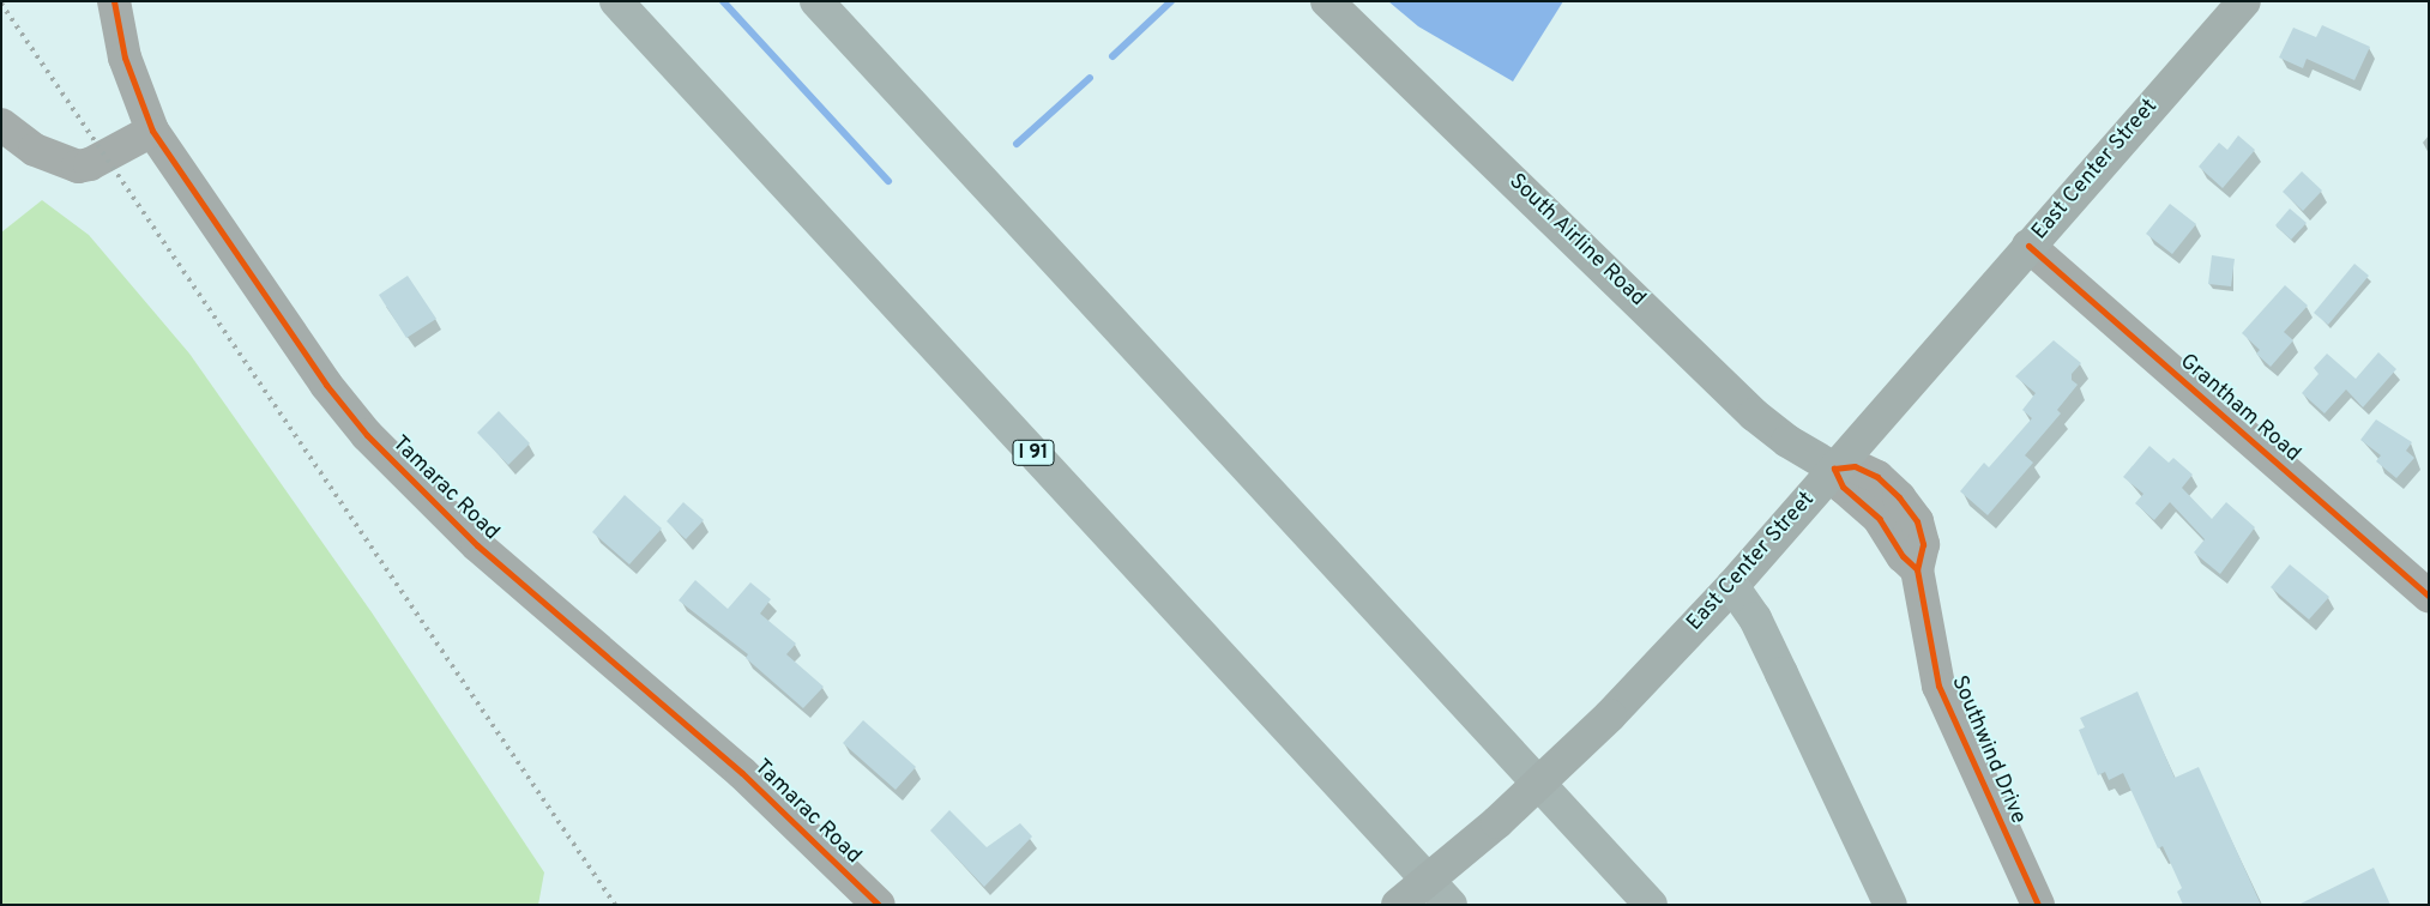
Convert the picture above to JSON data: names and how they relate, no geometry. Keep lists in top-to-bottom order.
{
  "streets": {
    "highway": ["I 91"],
    "main road": ["East Center Street", "South Airline Road"],
    "street": ["Grantham Road", "Tamarac Road", "Southwind Drive"]
  },
  "crossings": [
    ["East Center Street", "South Airline Road"],
    ["East Center Street", "Grantham Road"],
    ["East Center Street", "Southwind Drive"],
    ["South Airline Road", "Southwind Drive"]
  ]
}
